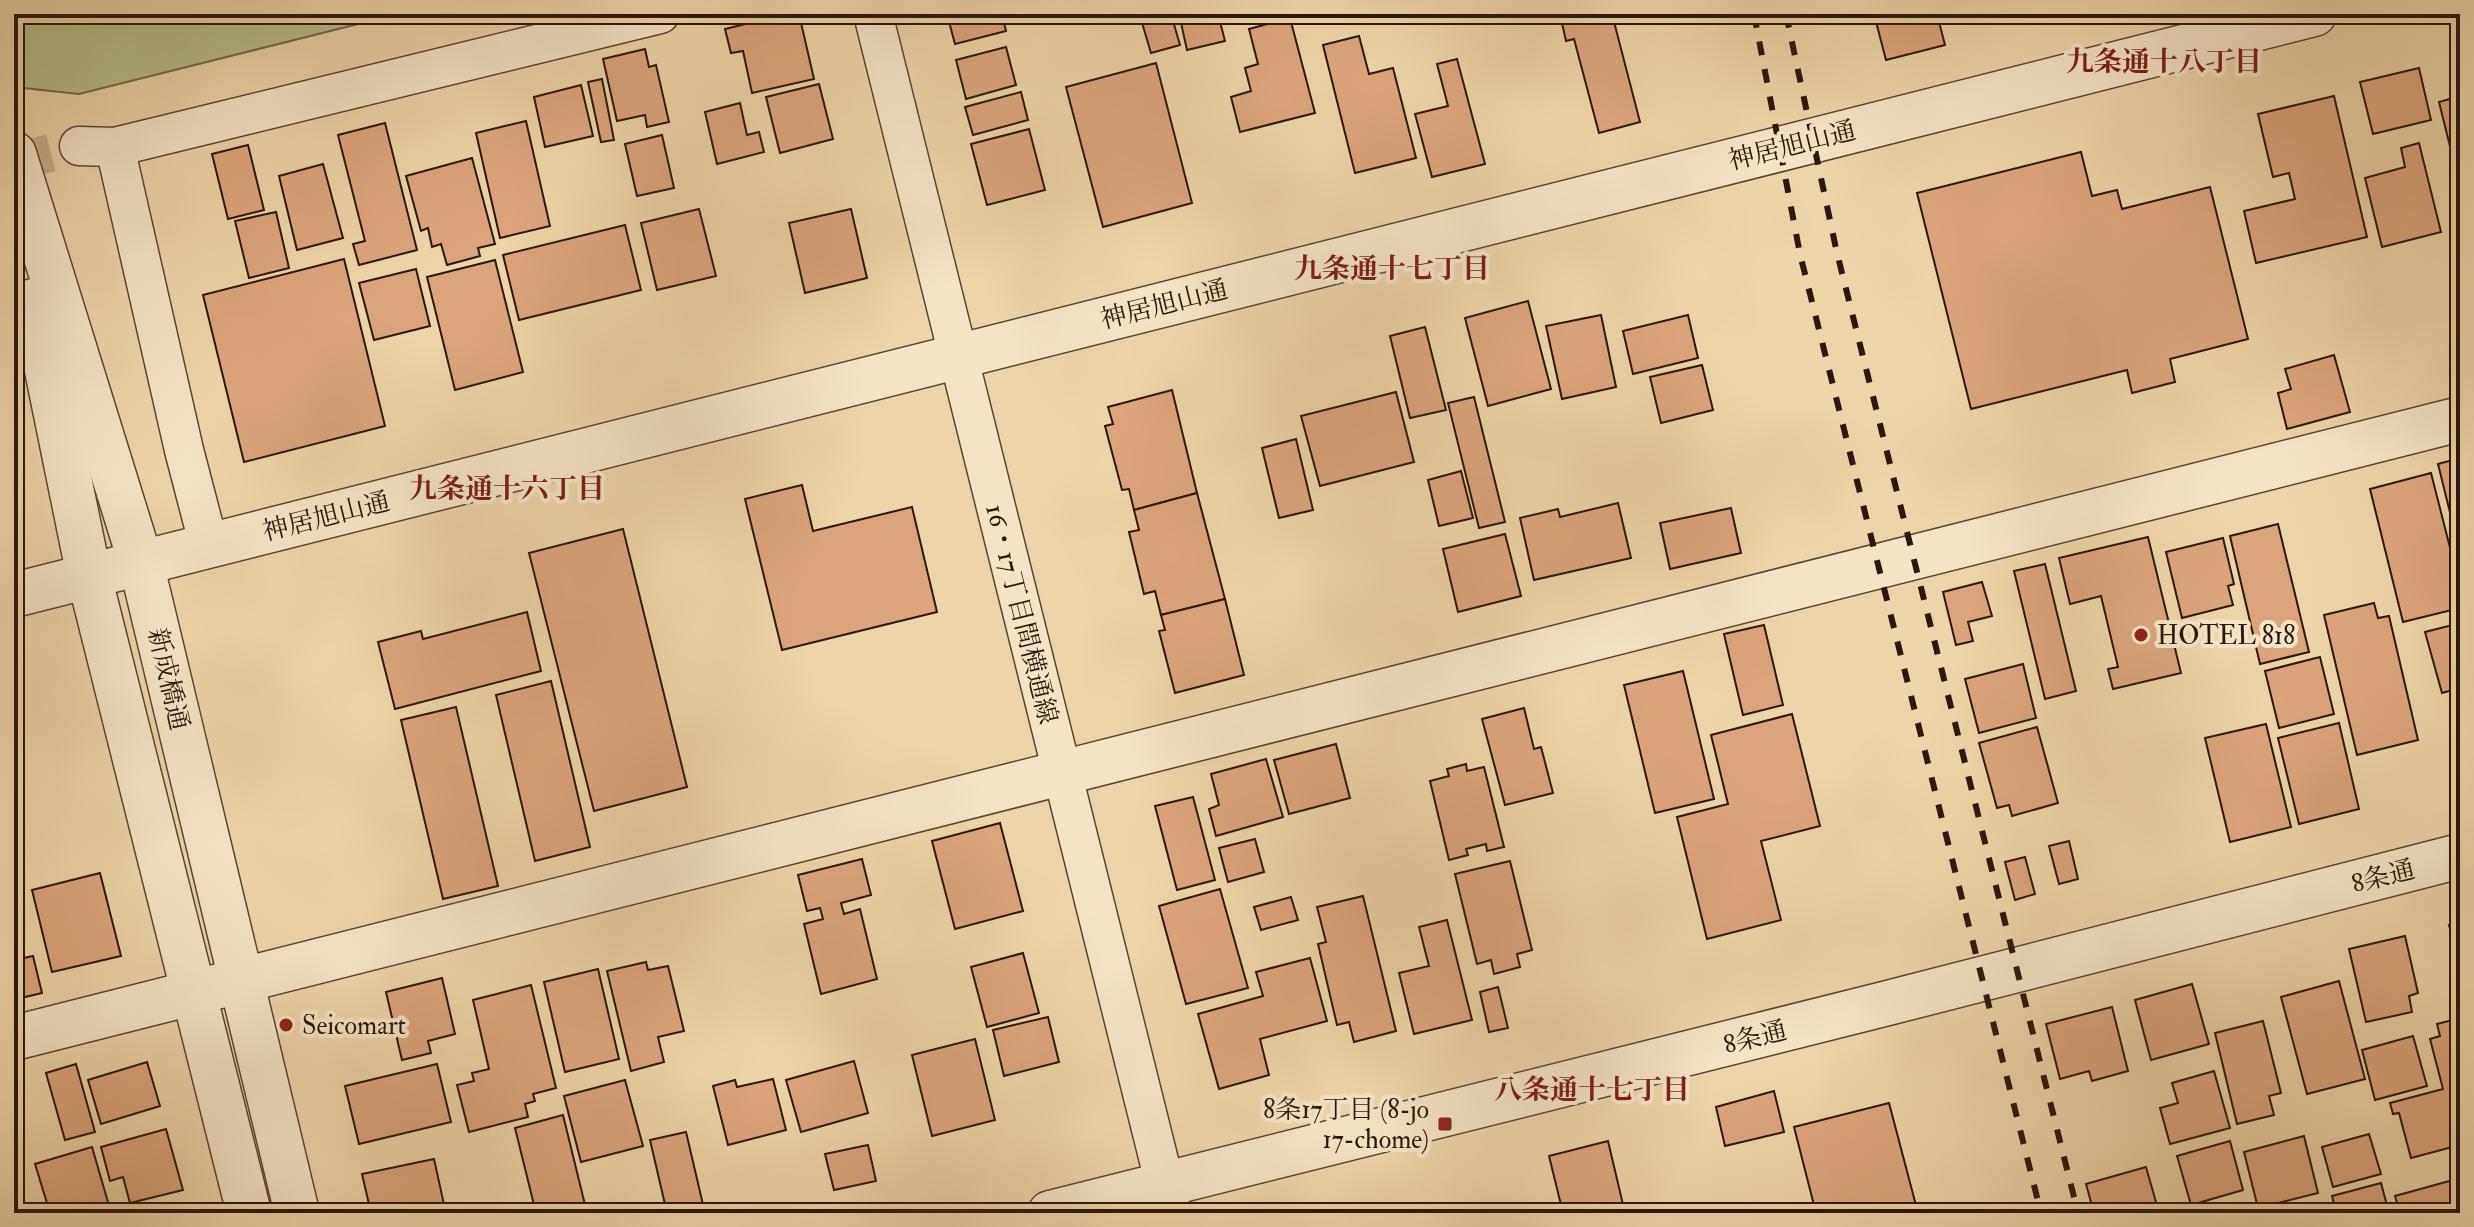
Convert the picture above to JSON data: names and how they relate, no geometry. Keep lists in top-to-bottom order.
{
  "streets": {
    "street": [
      "神居旭山通",
      "16・17丁目間横通線",
      "新成橋通",
      "8条通"
    ]
  },
  "crossings": [
    ["神居旭山通", "16・17丁目間横通線"],
    ["神居旭山通", "新成橋通"],
    ["16・17丁目間横通線", "8条通"]
  ],
  "districts": [
    "九条通十八丁目",
    "九条通十七丁目",
    "九条通十六丁目",
    "八条通十七丁目"
  ],
  "places": {
    "other": ["HOTEL 818", "Seicomart"],
    "transit": ["8条17丁目 (8-jo 17-chome)"]
  }
}
